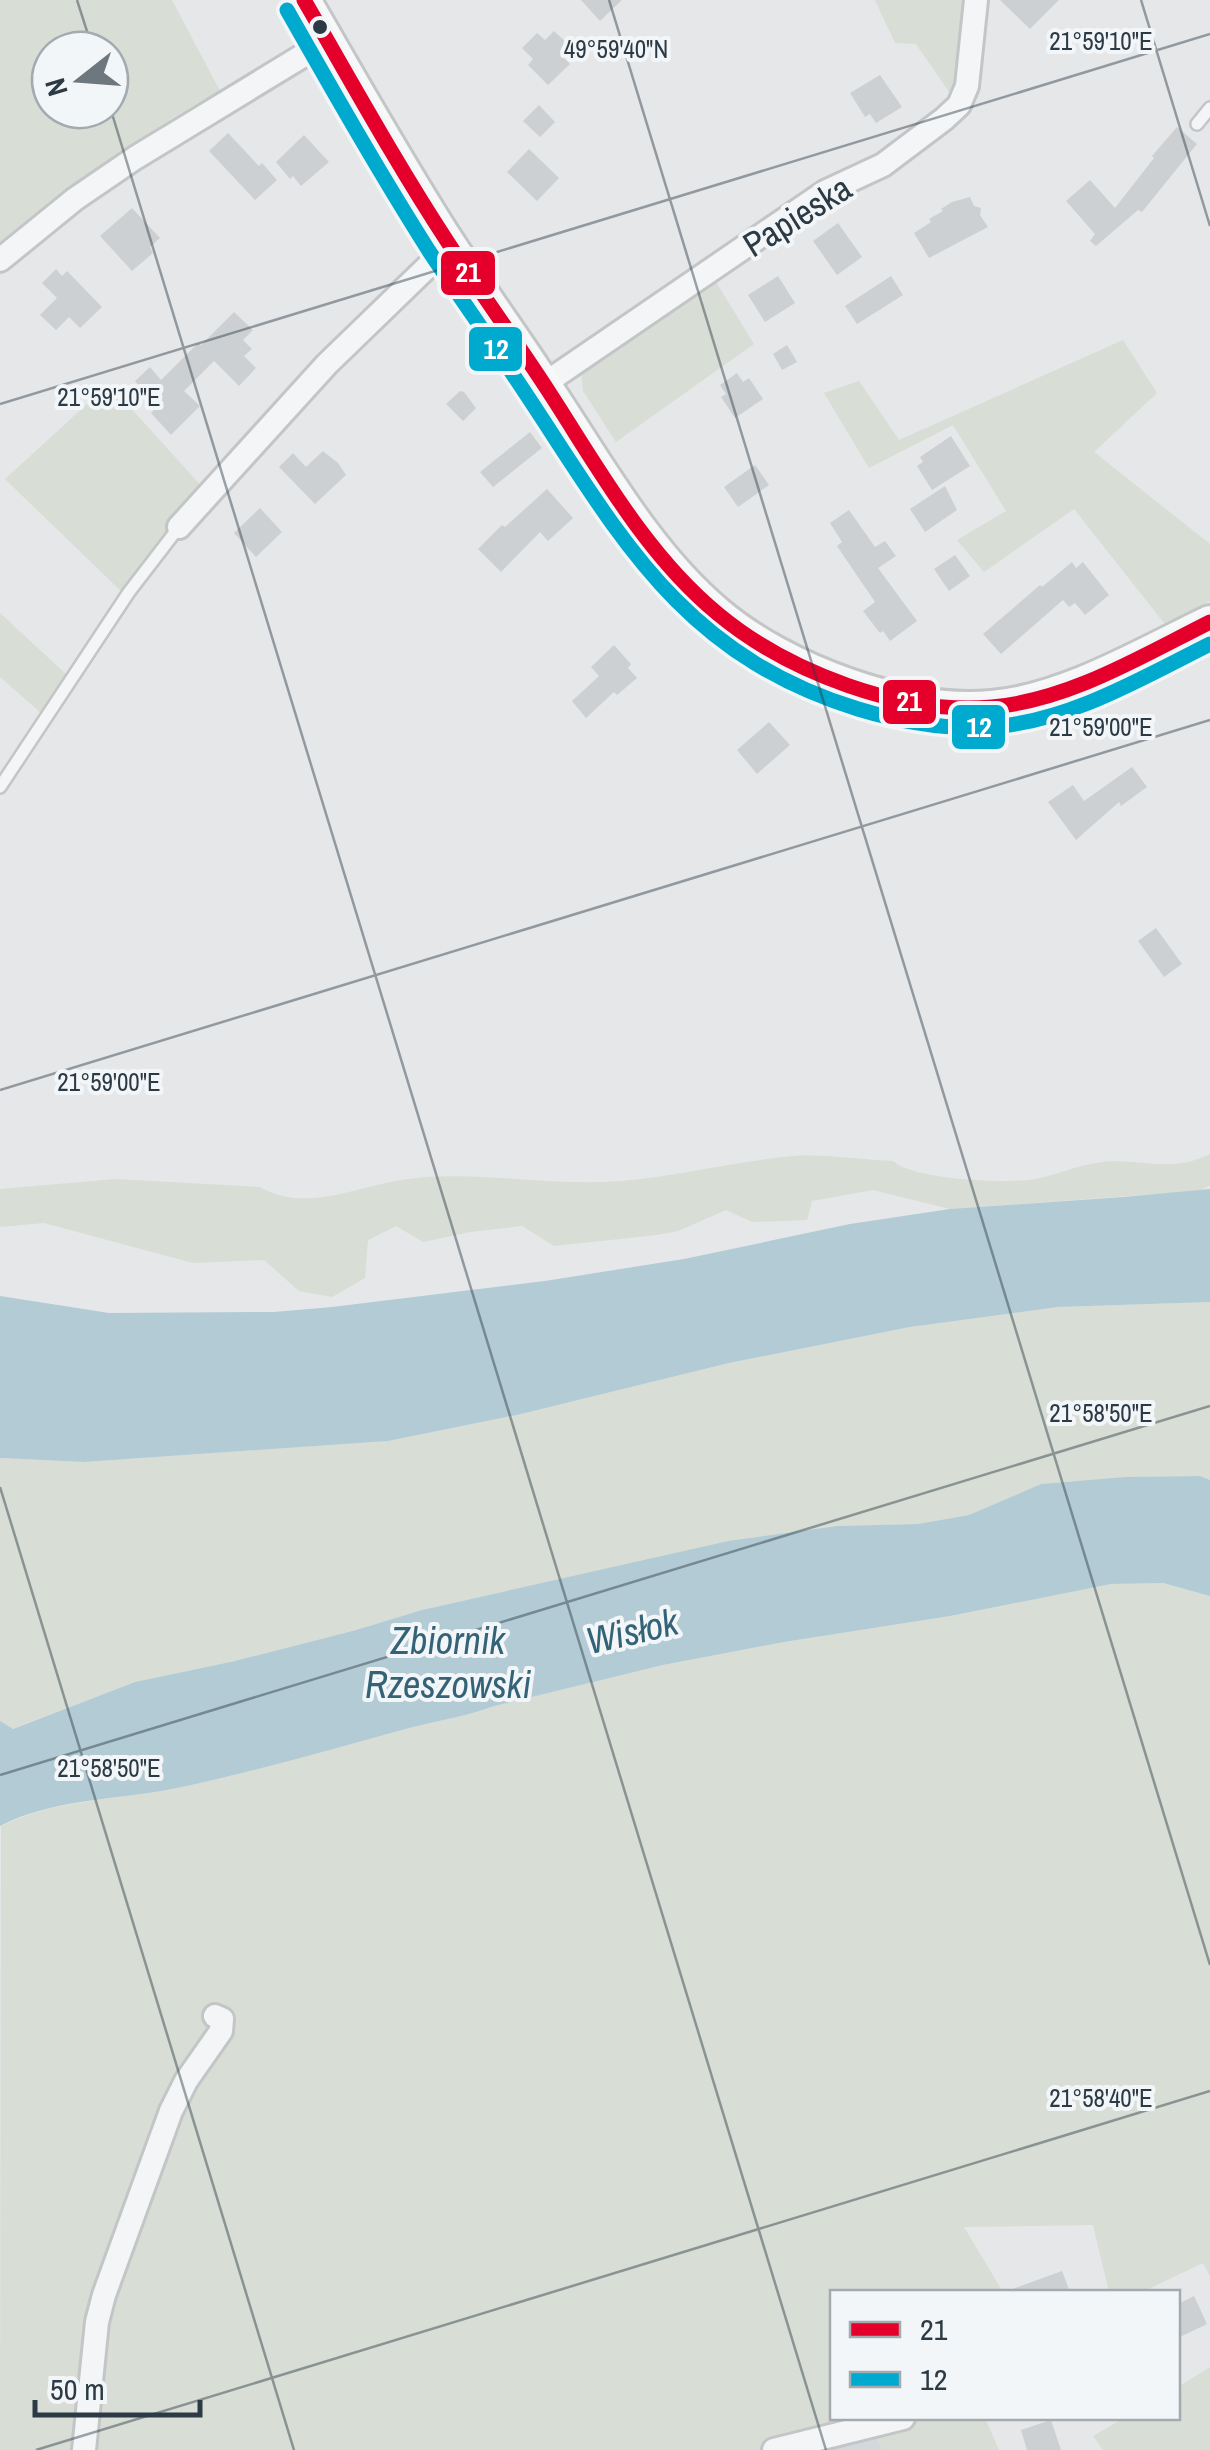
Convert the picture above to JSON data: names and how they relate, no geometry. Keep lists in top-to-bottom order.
{
  "streets": {
    "street": ["Papieska"]
  },
  "water": ["Wisłok", "Zbiornik Rzeszowski"],
  "lines": ["transit line 21", "transit line 12"],
  "legend": ["21", "12"],
  "scale_bar": "50 m",
  "north": "left",
  "coordinates": [
    "21°59'10\"E",
    "49°59'40\"N",
    "21°59'00\"E",
    "21°58'50\"E",
    "21°58'40\"E"
  ]
}
